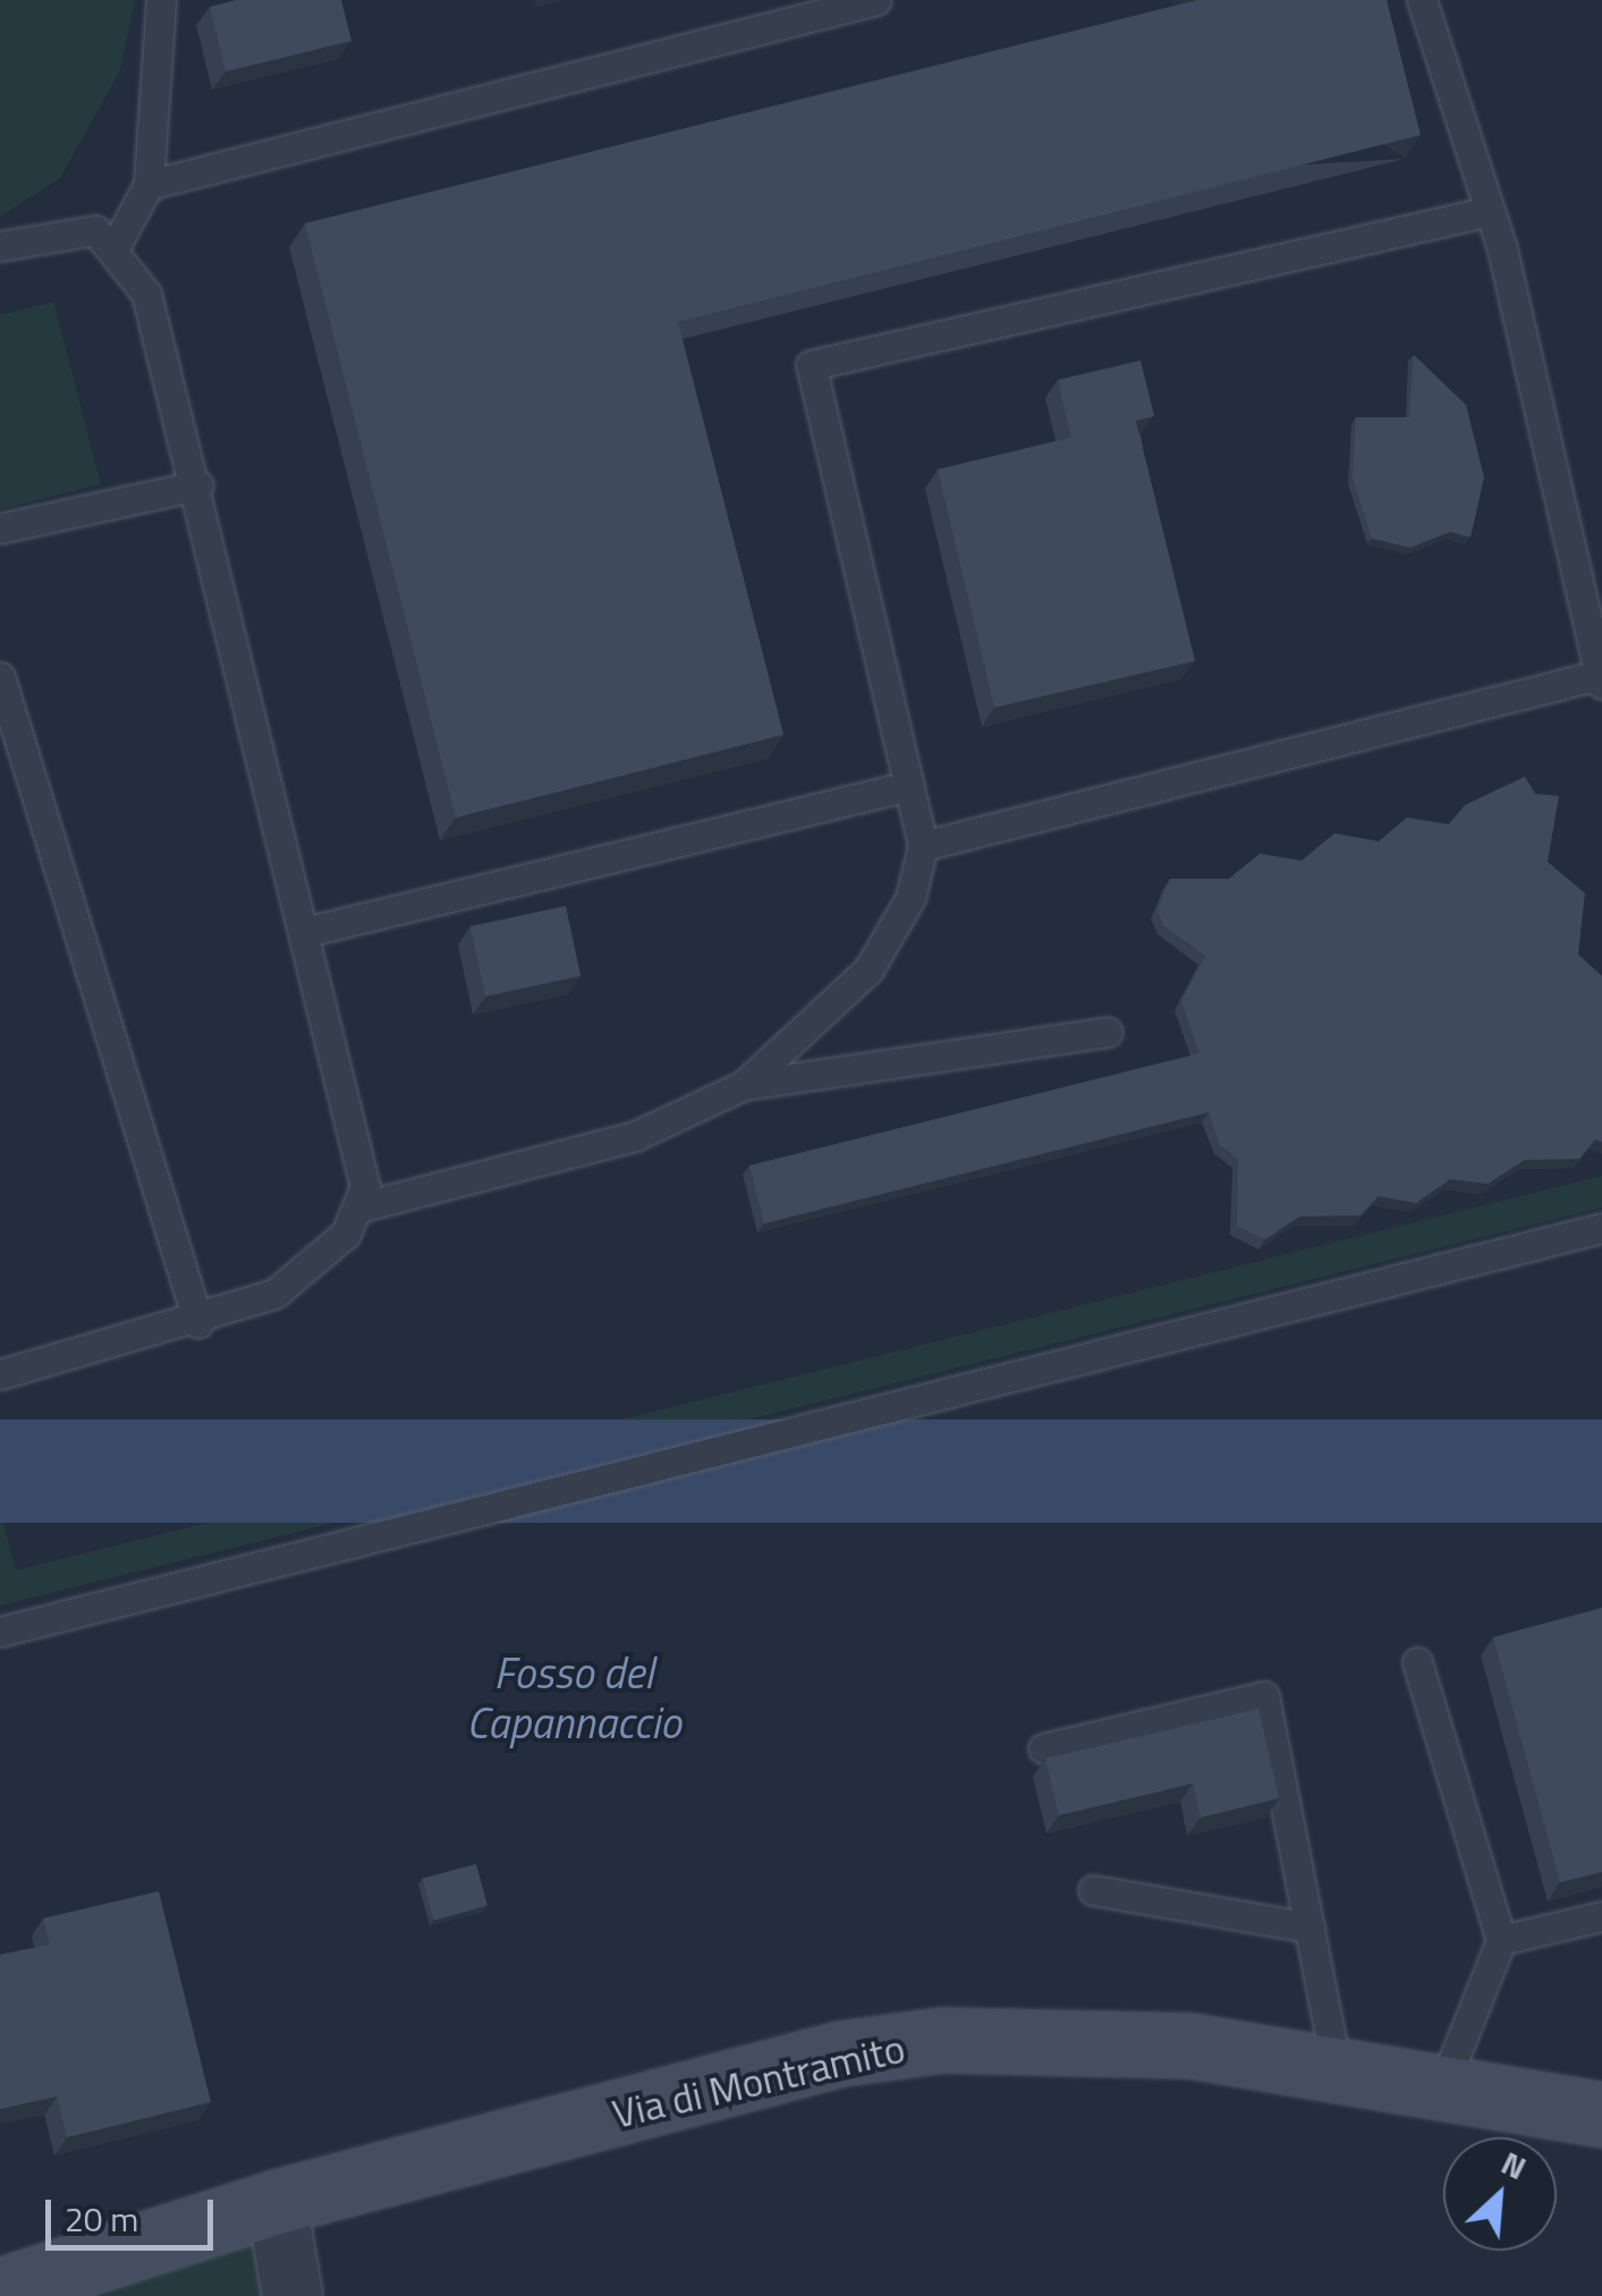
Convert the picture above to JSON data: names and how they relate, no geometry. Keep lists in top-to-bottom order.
{
  "streets": {
    "main road": ["Via di Montramito"]
  },
  "water": ["Fosso del Capannaccio"],
  "scale_bar": "20 m",
  "north": "top right"
}
